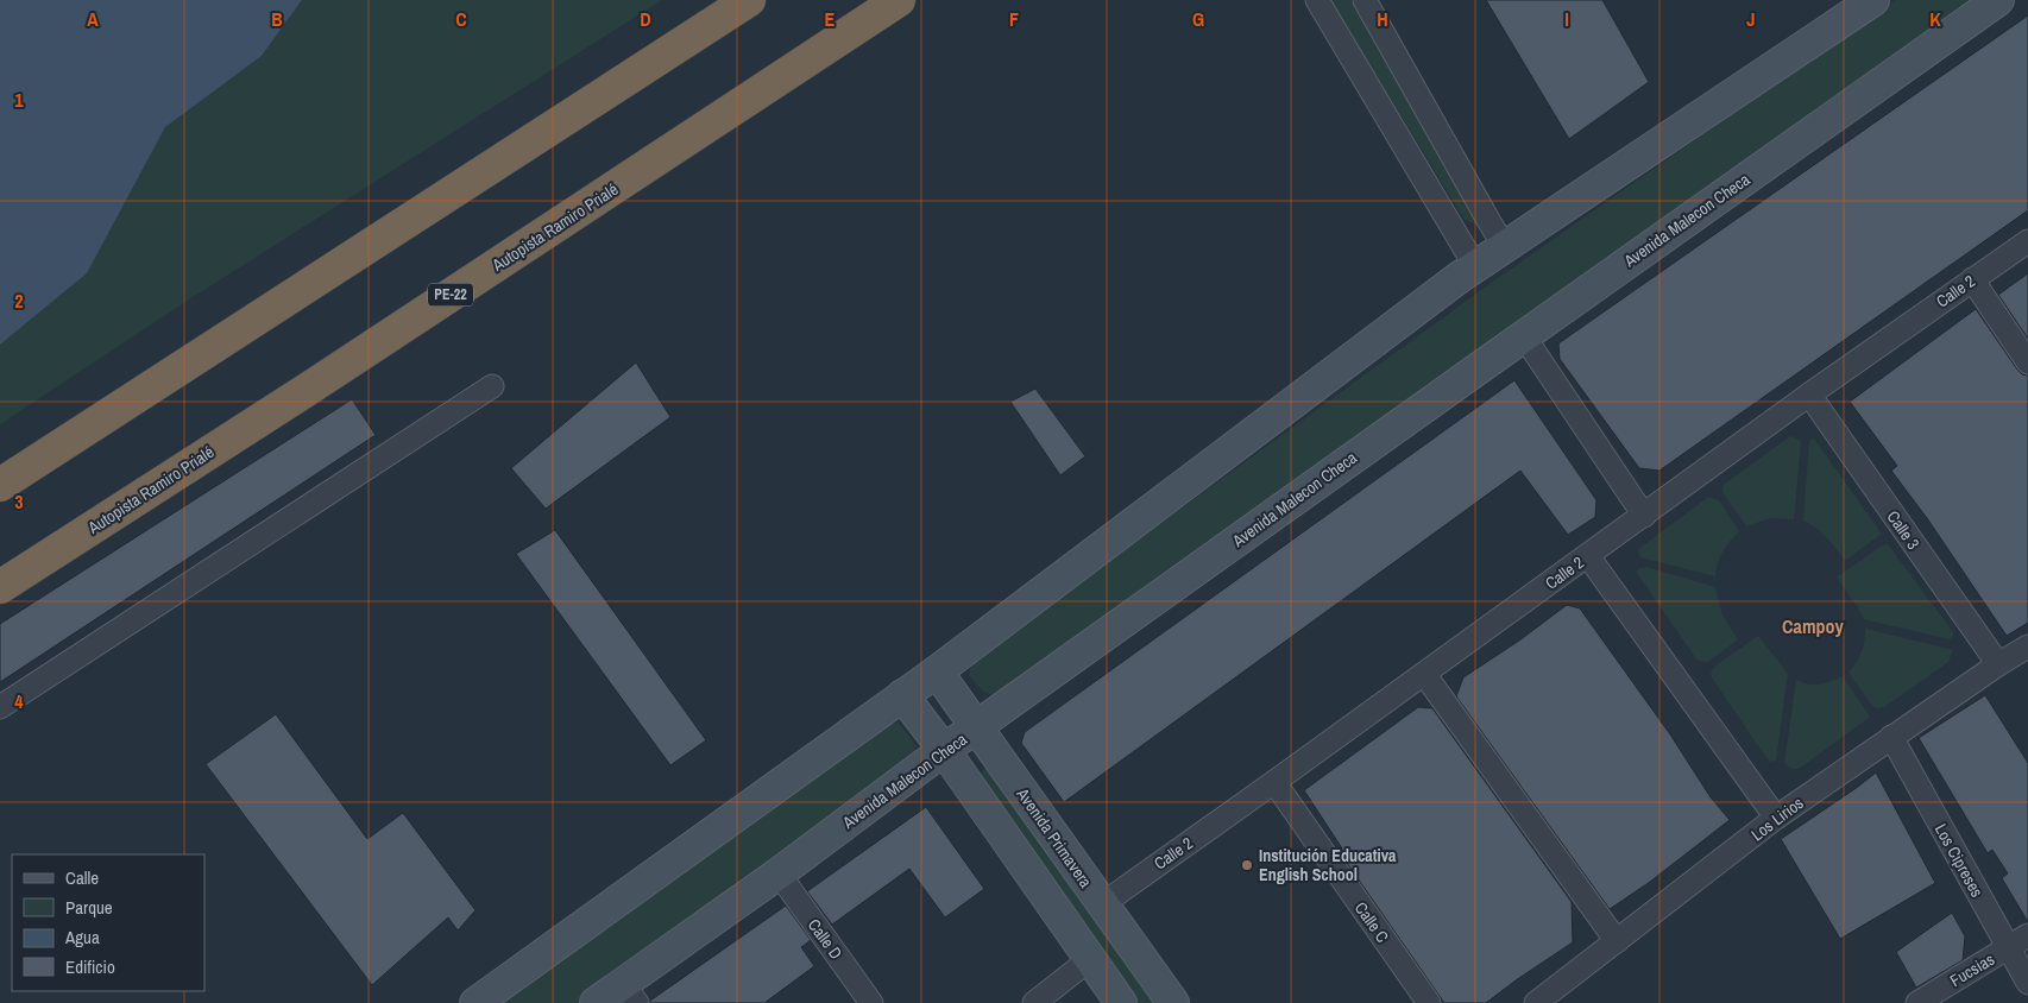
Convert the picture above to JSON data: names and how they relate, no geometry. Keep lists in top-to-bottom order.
{
  "streets": {
    "highway": ["Autopista Ramiro Prialé", "PE-22"],
    "main road": ["Avenida Malecon Checa", "Avenida Primavera"],
    "street": [
      "Calle 2",
      "Calle 3",
      "Los Lirios",
      "Los Cipreses",
      "Calle C",
      "Calle D",
      "Fucsias"
    ]
  },
  "crossings": [
    ["Avenida Malecon Checa", "Avenida Primavera"],
    ["Avenida Malecon Checa", "Calle D"],
    ["Calle 2", "Calle 3"],
    ["Calle 2", "Avenida Primavera"],
    ["Calle 2", "Calle C"],
    ["Calle 3", "Los Lirios"],
    ["Los Lirios", "Los Cipreses"],
    ["Los Cipreses", "Fucsias"]
  ],
  "districts": ["Campoy"],
  "places": ["Institución Educativa English School"],
  "legend": [
    "Calle",
    "Parque",
    "Agua",
    "Edificio"
  ],
  "grid": {
    "columns": [
      "A",
      "B",
      "C",
      "D",
      "E",
      "F",
      "G",
      "H",
      "I",
      "J",
      "K"
    ],
    "rows": [
      "1",
      "2",
      "3",
      "4"
    ]
  }
}
